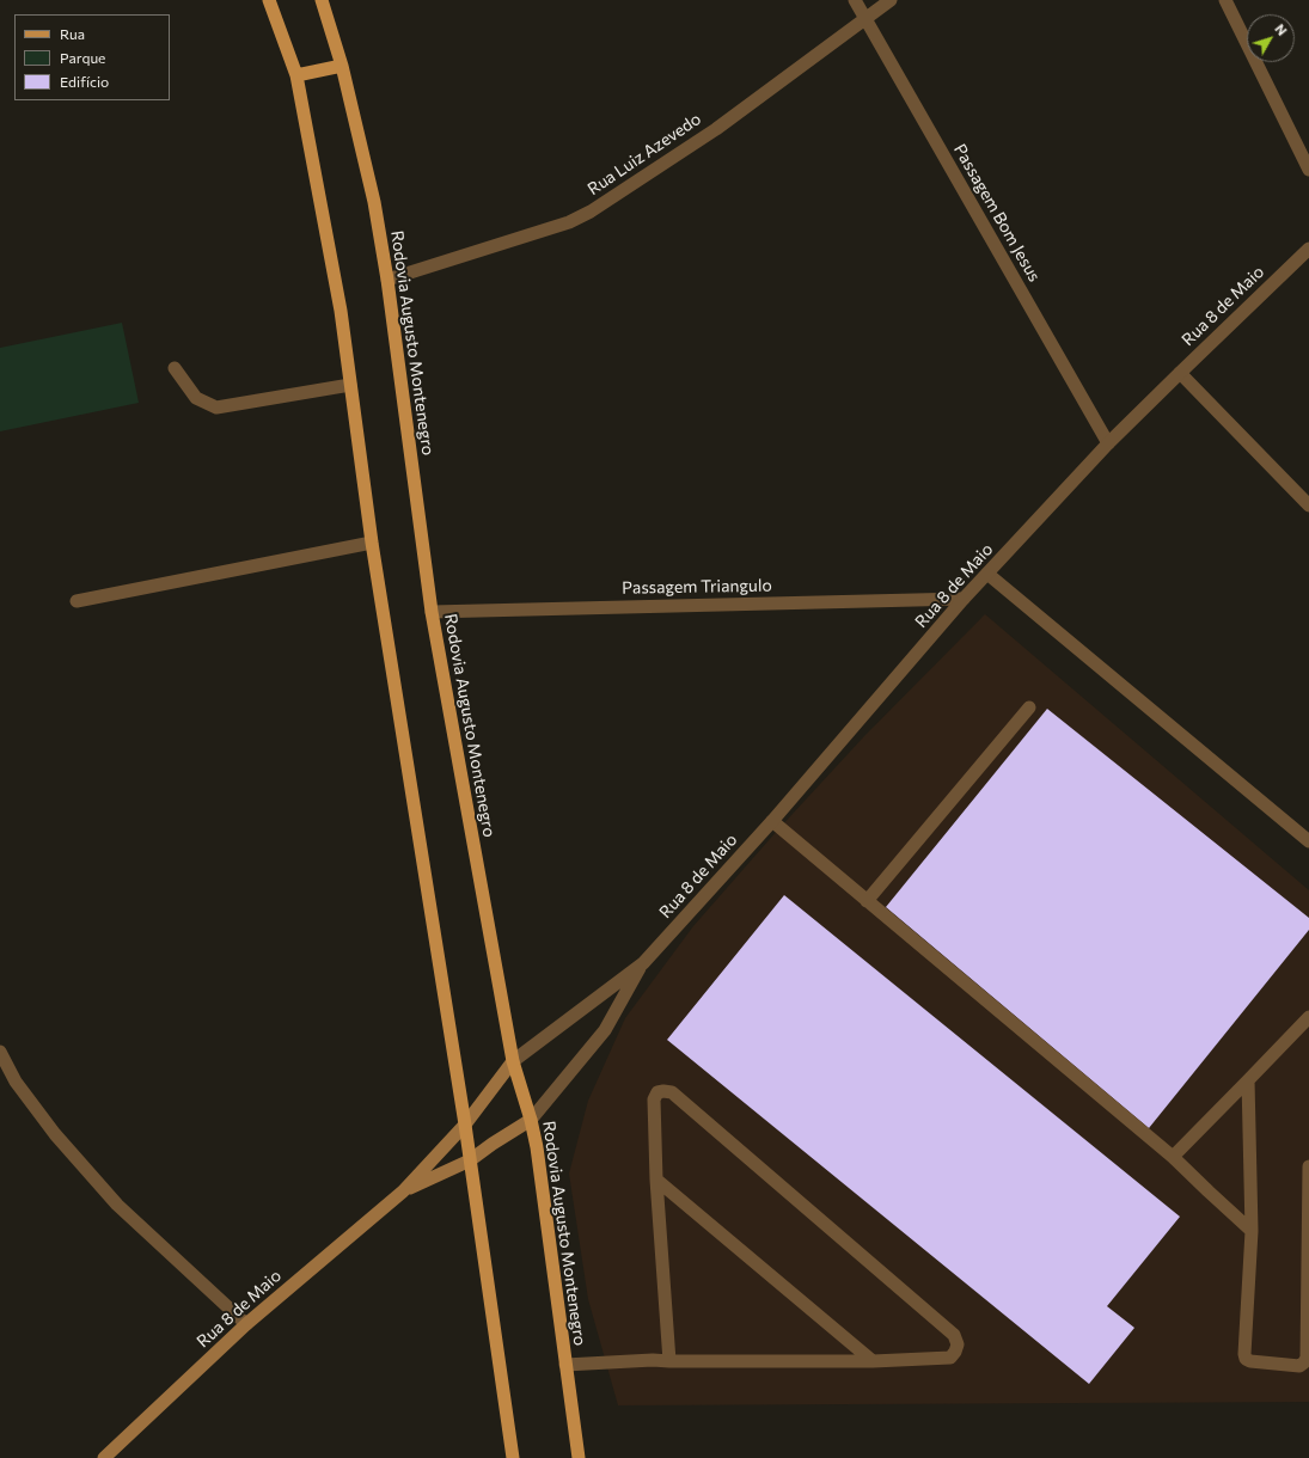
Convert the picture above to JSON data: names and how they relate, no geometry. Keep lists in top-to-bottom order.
{
  "streets": {
    "main road": ["Rua 8 de Maio", "Rodovia Augusto Montenegro"],
    "street": ["Rua Luiz Azevedo", "Passagem Bom Jesus", "Passagem Triangulo"]
  },
  "crossings": [
    ["Rua Luiz Azevedo", "Passagem Bom Jesus"],
    ["Rua Luiz Azevedo", "Rodovia Augusto Montenegro"],
    ["Passagem Bom Jesus", "Rua 8 de Maio"],
    ["Rua 8 de Maio", "Rodovia Augusto Montenegro"],
    ["Rua 8 de Maio", "Passagem Triangulo"],
    ["Rodovia Augusto Montenegro", "Passagem Triangulo"]
  ],
  "legend": ["Rua", "Parque", "Edifício"],
  "north": "top right"
}
